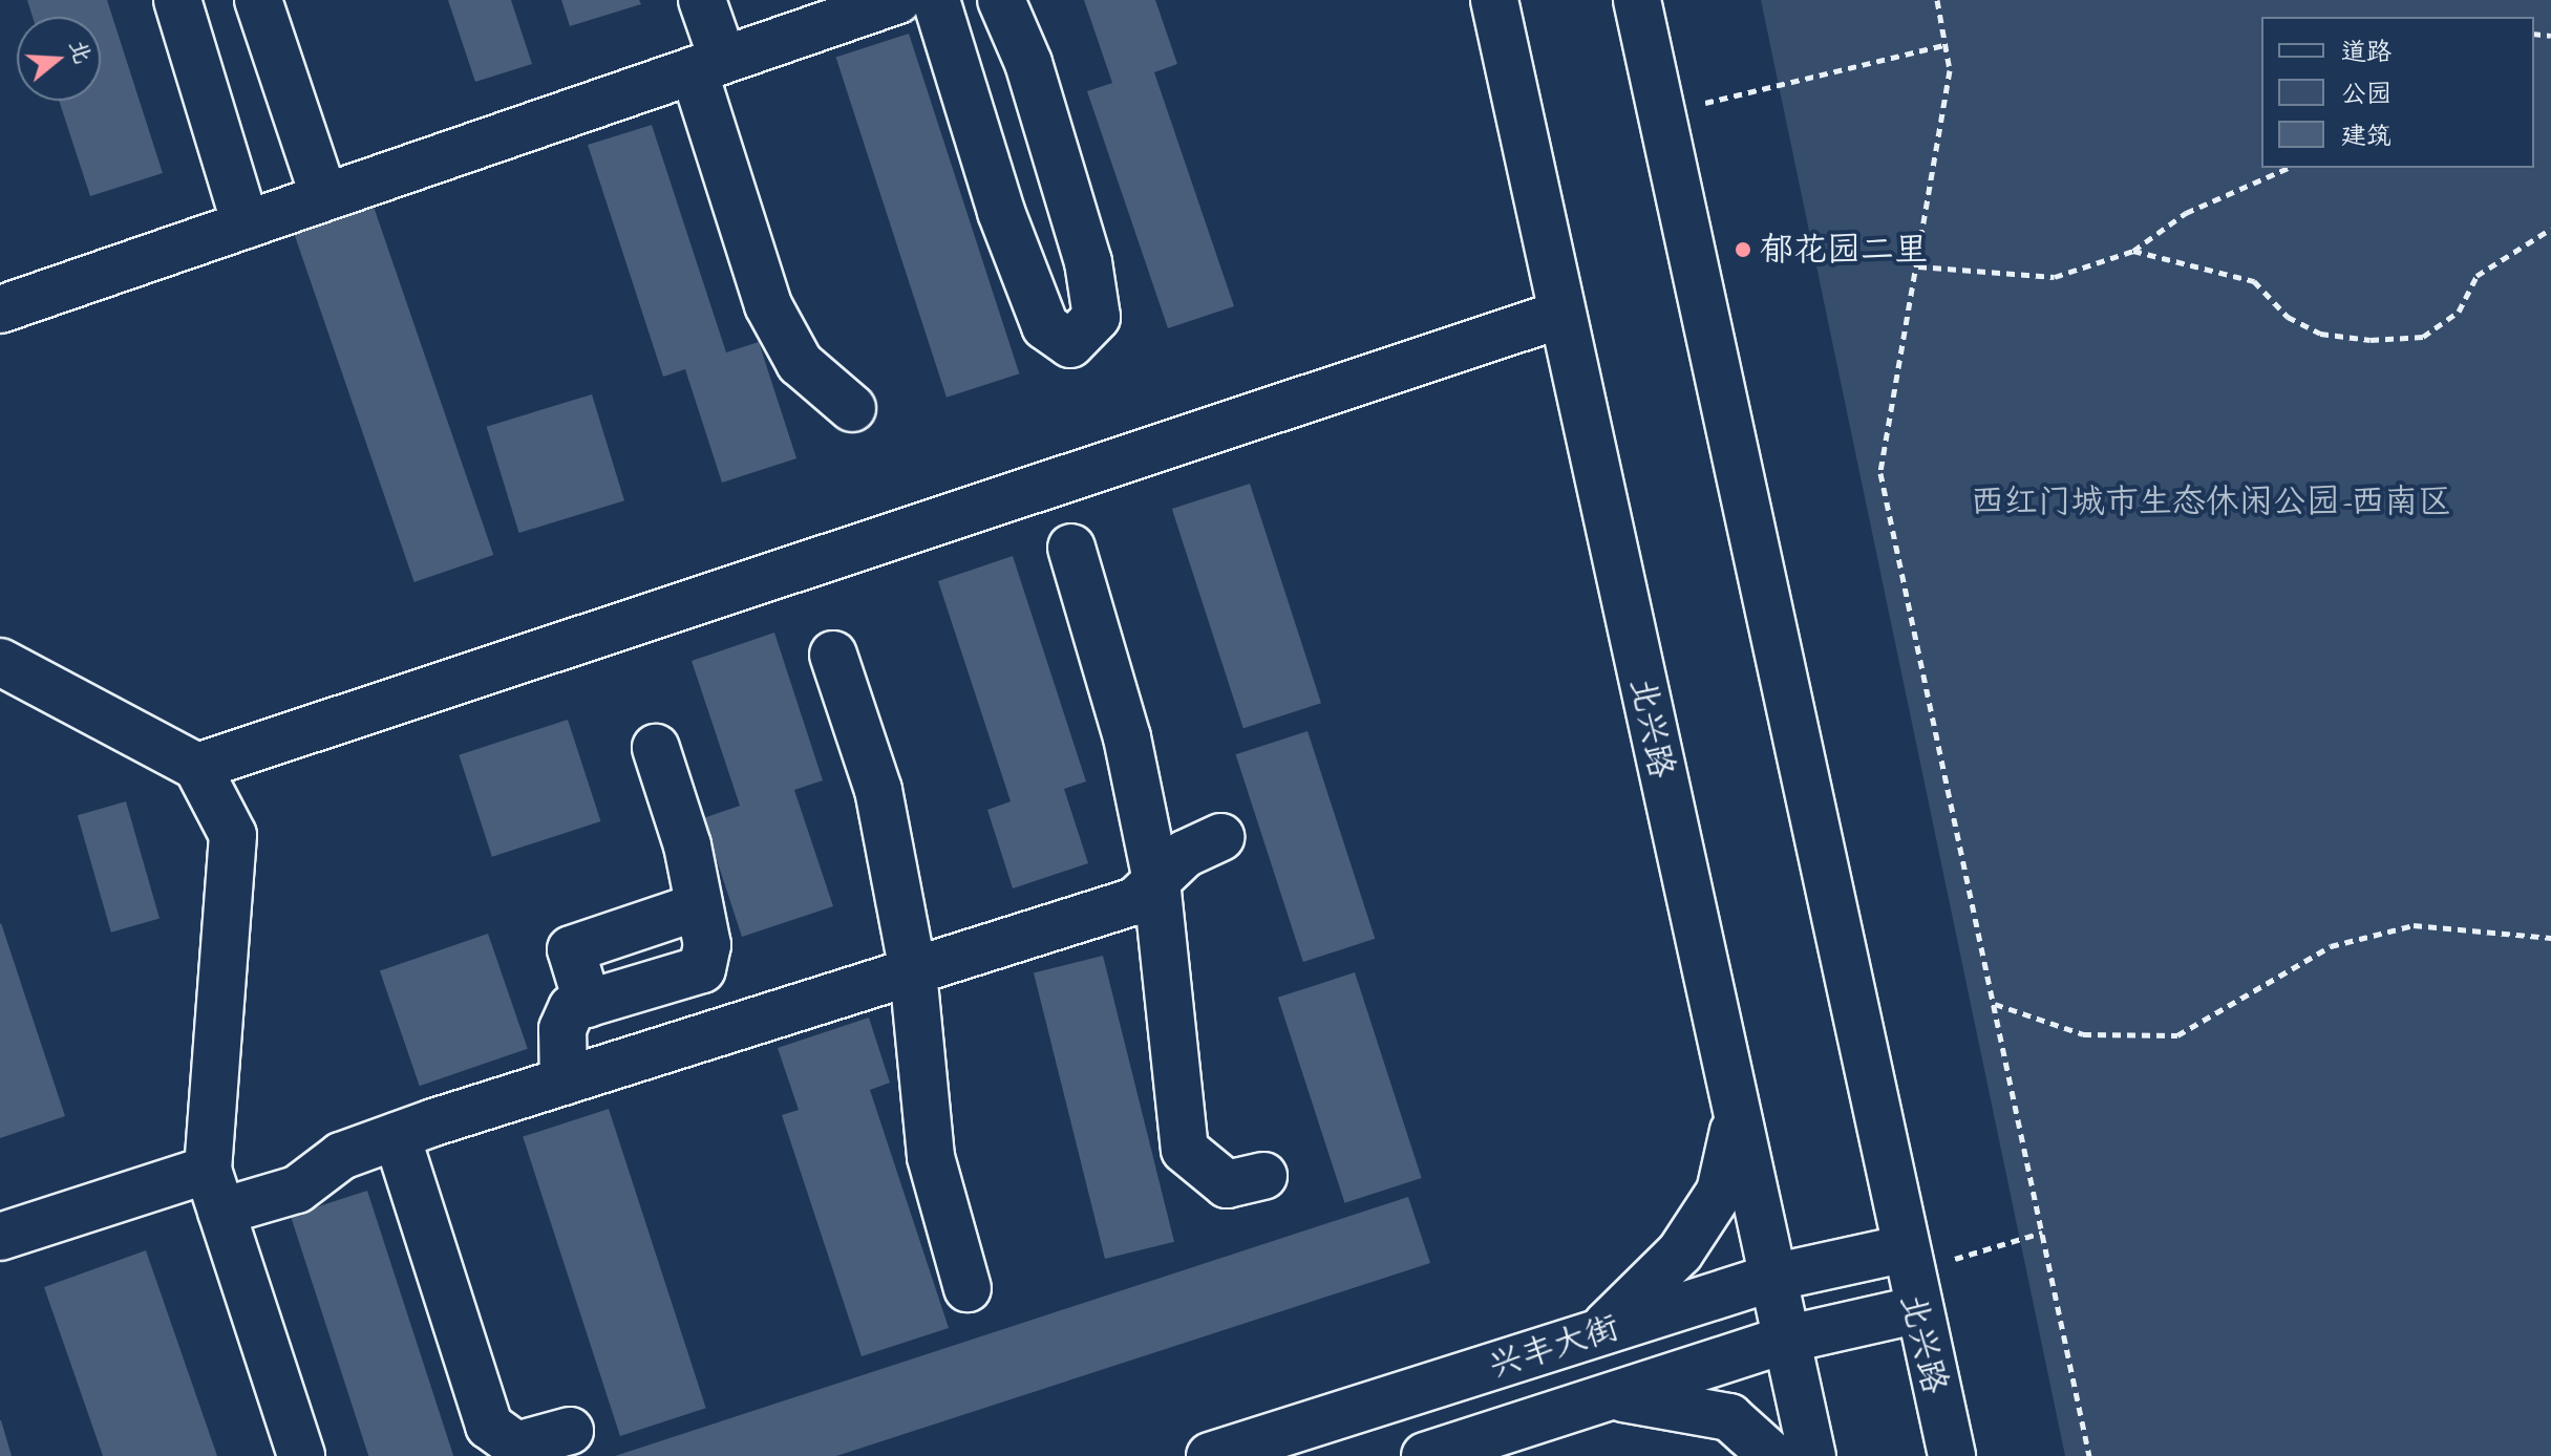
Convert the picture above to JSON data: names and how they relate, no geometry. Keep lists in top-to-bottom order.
{
  "streets": {
    "main road": ["北兴路", "兴丰大街"]
  },
  "crossings": [
    ["北兴路", "兴丰大街"]
  ],
  "parks": ["西红门城市生态休闲公园-西南区"],
  "places": ["郁花园二里"],
  "legend": ["道路", "公园", "建筑"],
  "north": "right"
}
